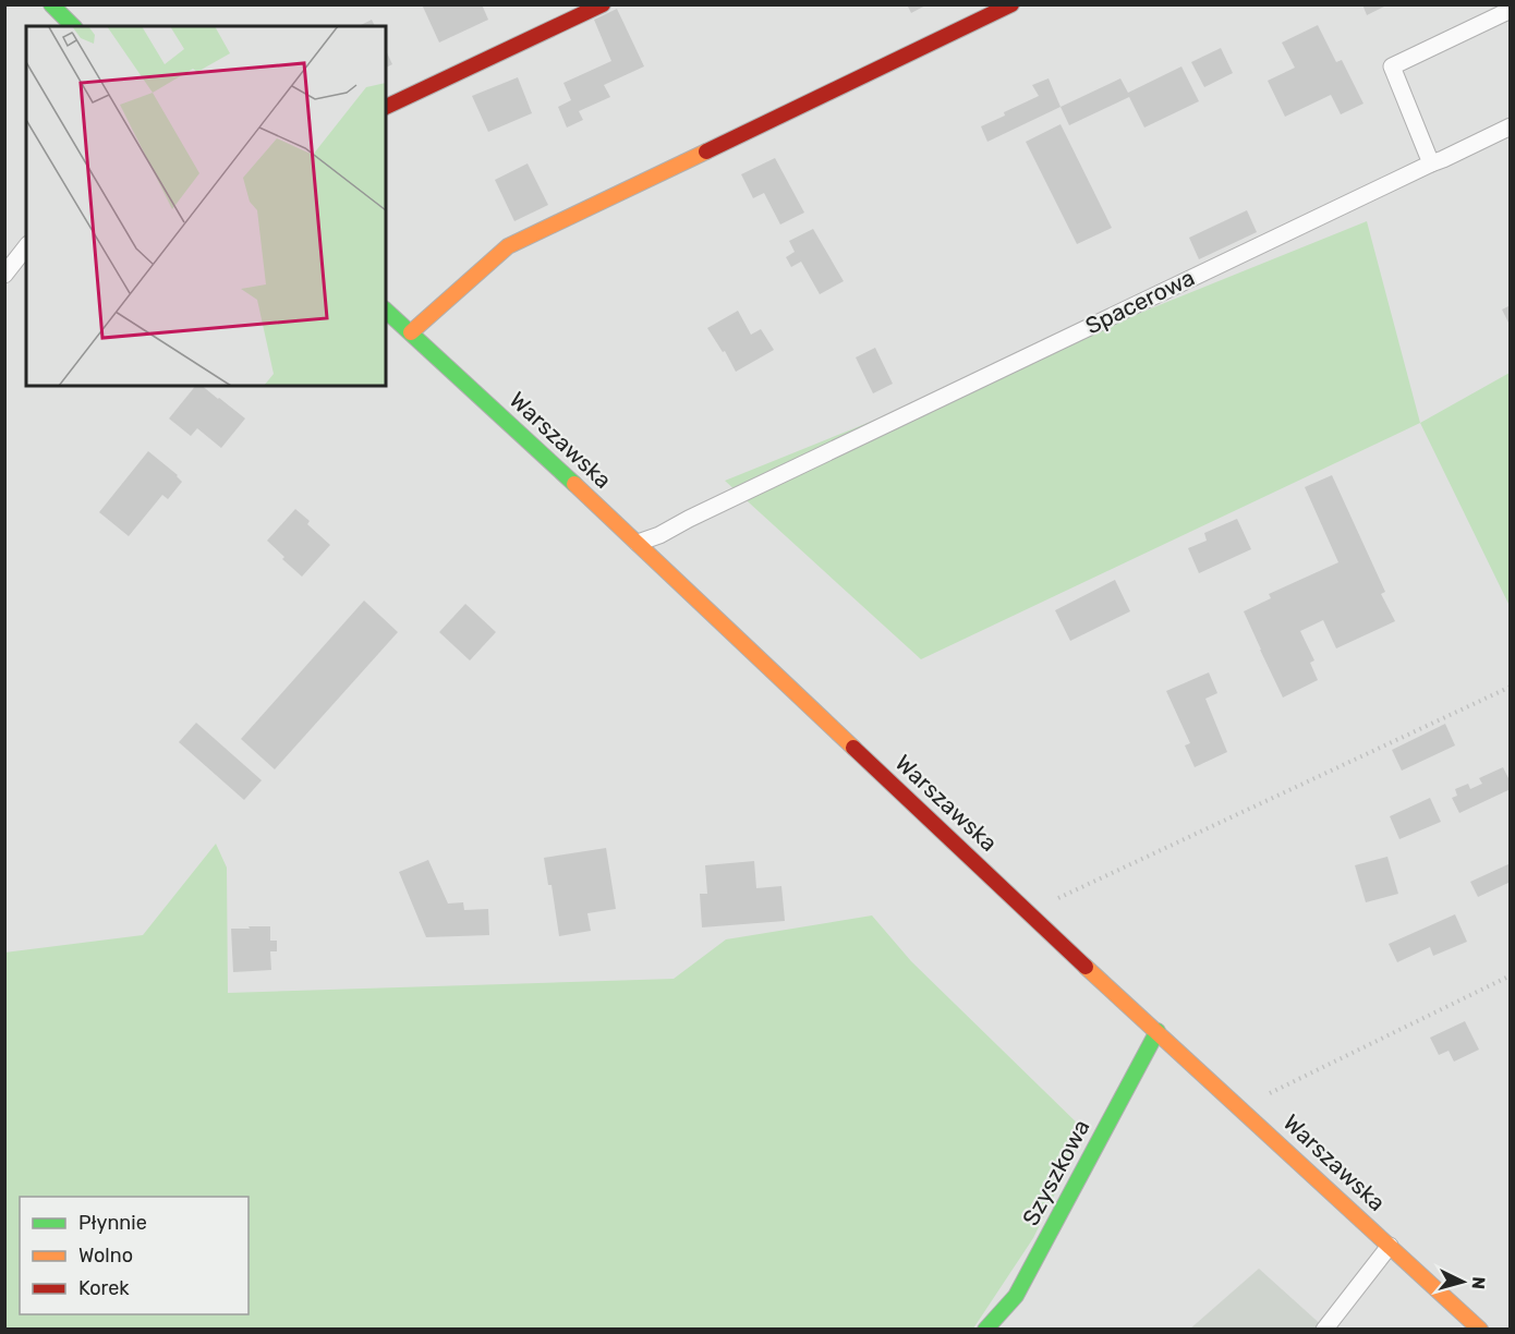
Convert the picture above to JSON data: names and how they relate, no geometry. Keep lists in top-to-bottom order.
{
  "streets": {
    "main road": ["Warszawska", "Szyszkowa"],
    "lane": ["Spacerowa"]
  },
  "crossings": [
    ["Spacerowa", "Warszawska"],
    ["Warszawska", "Szyszkowa"]
  ],
  "legend": ["Płynnie", "Wolno", "Korek"],
  "north": "right"
}
